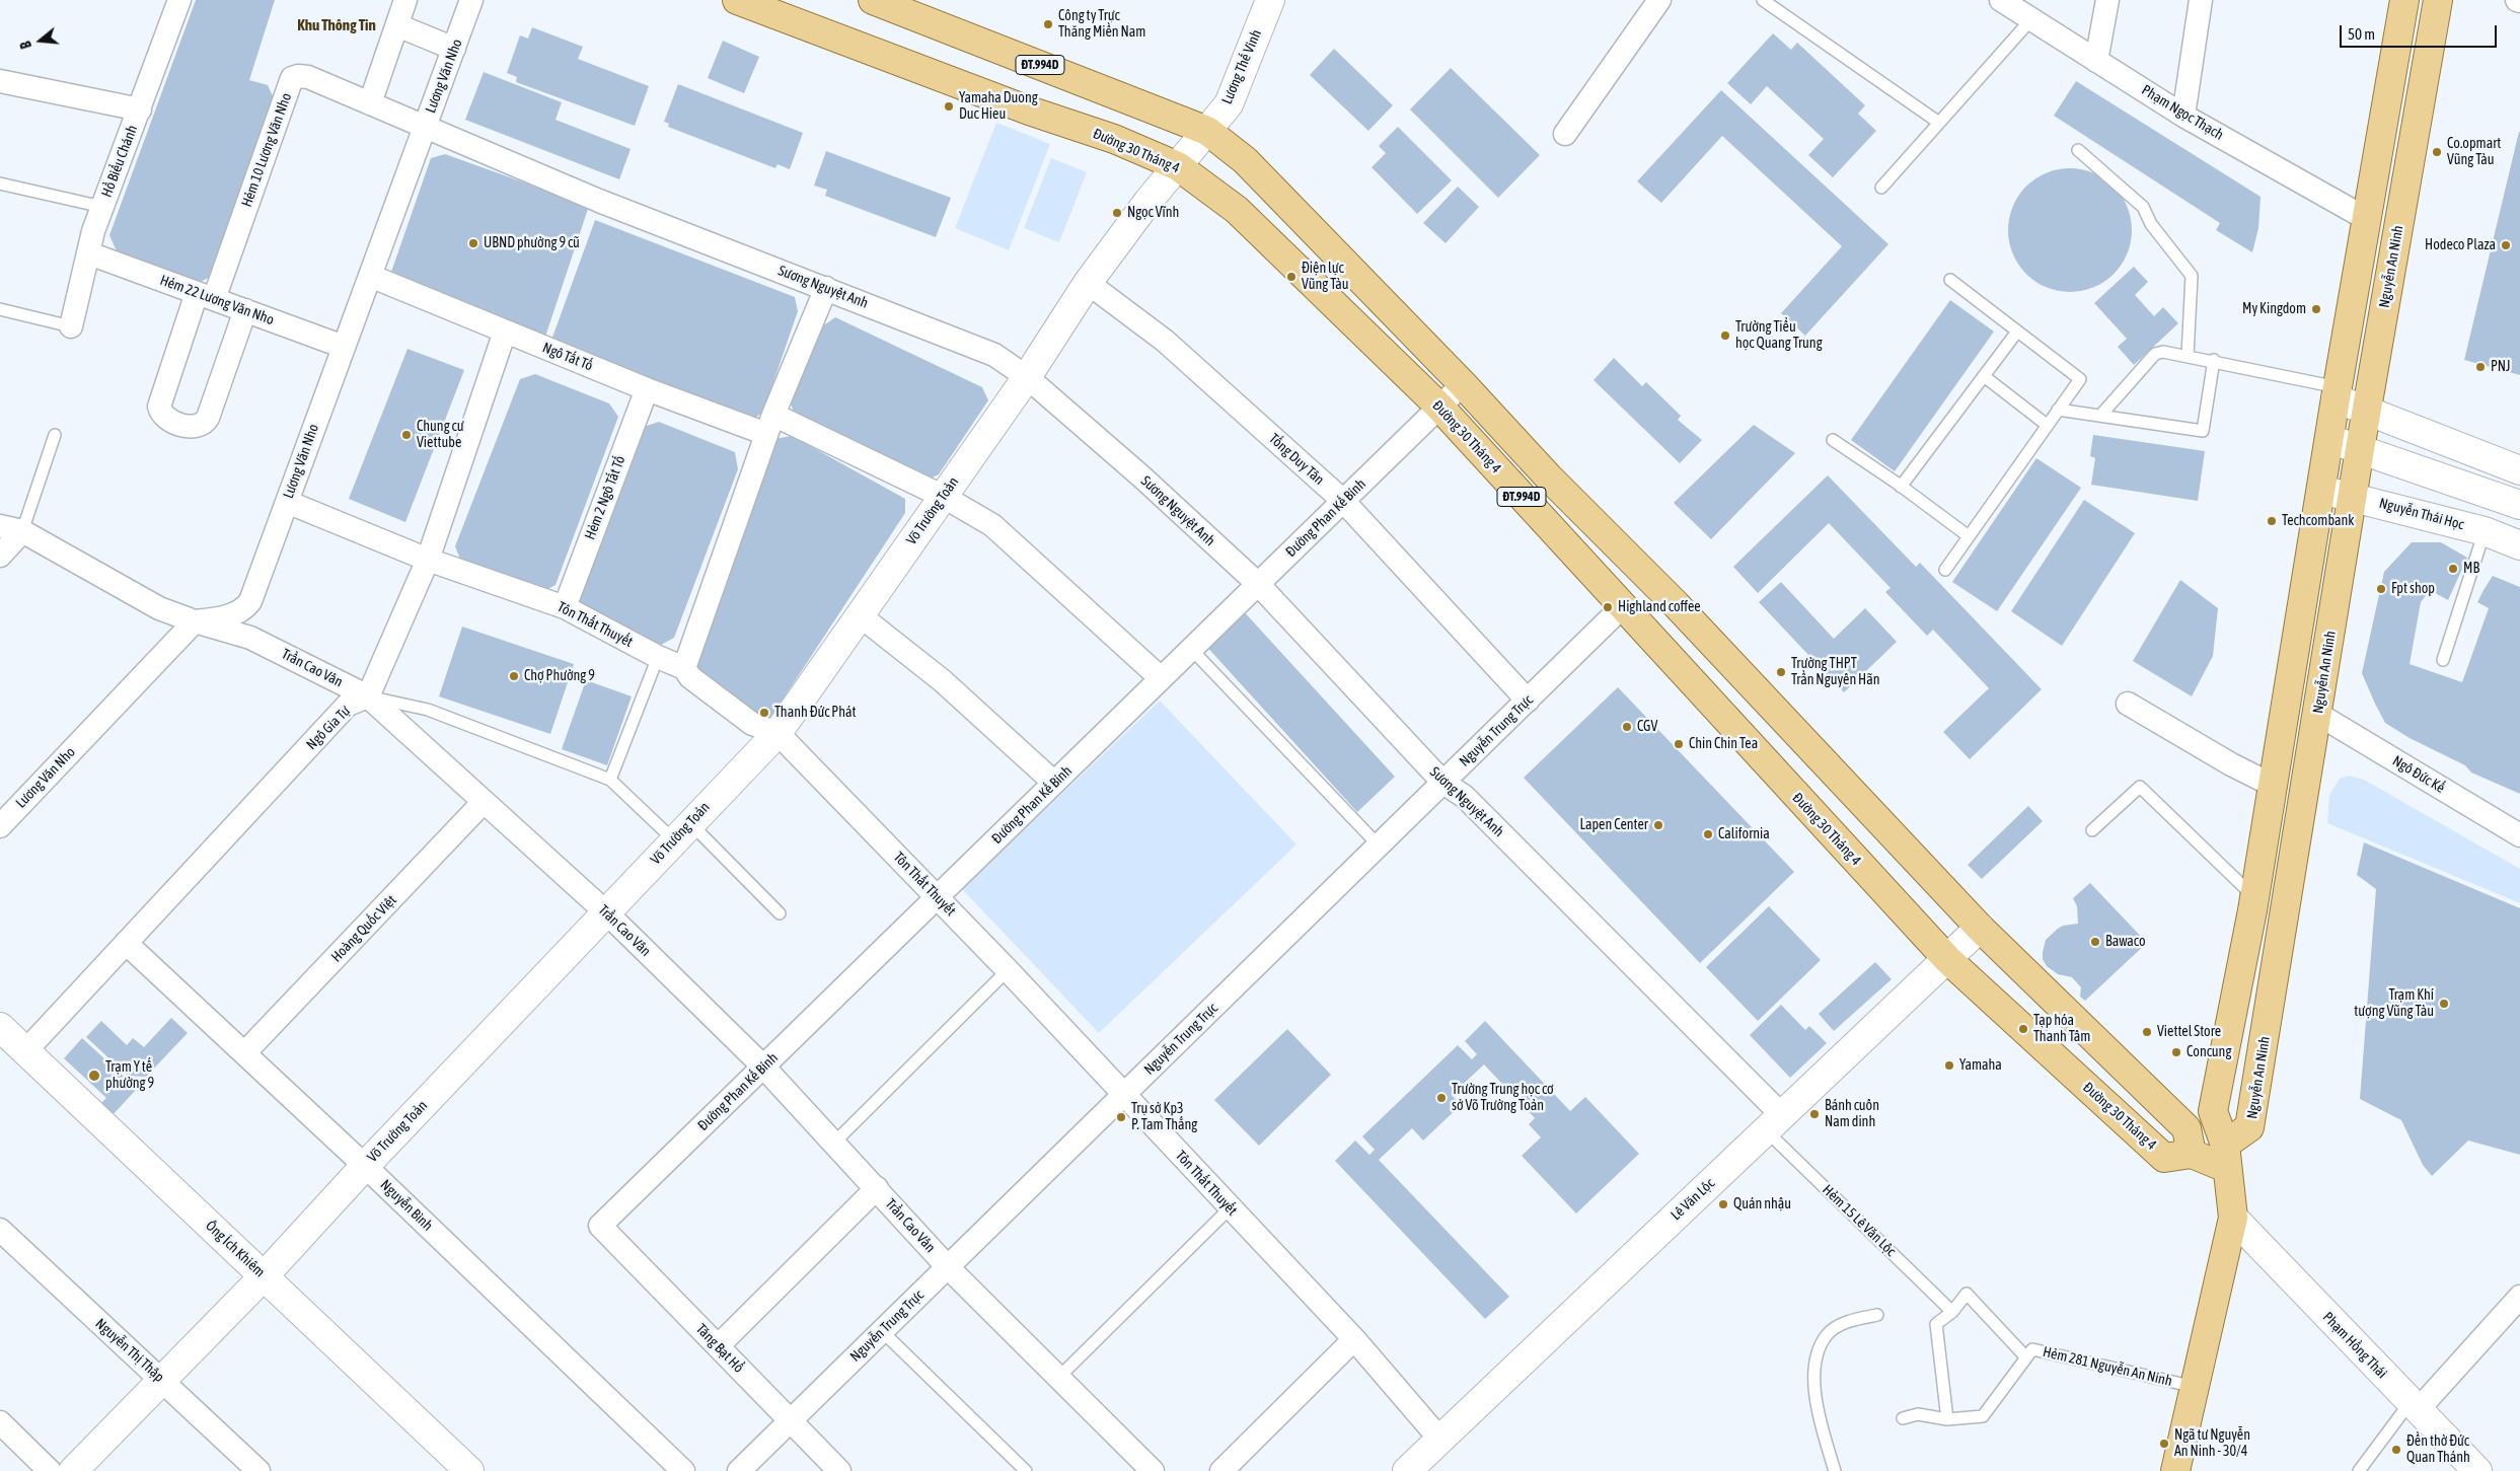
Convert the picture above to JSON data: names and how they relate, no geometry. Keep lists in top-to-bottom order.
{
  "streets": {
    "main road": ["ĐT.994D", "Đường 30 Tháng 4", "Nguyễn An Ninh"],
    "street": [
      "Lương Thế Vinh",
      "Lương Văn Nho",
      "Phạm Ngọc Thạch",
      "Hẻm 10 Lương Văn Nho",
      "Hồ Biểu Chánh",
      "Sương Nguyệt Anh",
      "Hẻm 22 Lương Văn Nho",
      "Ngô Tất Tố",
      "Tống Duy Tân",
      "Hẻm 2 Ngô Tất Tố",
      "Võ Trường Toản",
      "Nguyễn Thái Học",
      "Đường Phan Kế Bính",
      "Tôn Thất Thuyết",
      "Trần Cao Vân",
      "Ngô Gia Tự",
      "Nguyễn Trung Trực",
      "Ngô Đức Kế",
      "Hoàng Quốc Việt",
      "Lê Văn Lộc",
      "Nguyễn Bình",
      "Ông Ích Khiêm",
      "Phạm Hồng Thái",
      "Tăng Bạt Hổ",
      "Nguyễn Thị Thập"
    ],
    "lane": ["Hẻm 15 Lê Văn Lộc", "Hẻm 281 Nguyễn An Ninh"]
  },
  "crossings": [
    ["ĐT.994D", "Lương Thế Vinh"],
    ["ĐT.994D", "Đường 30 Tháng 4"],
    ["ĐT.994D", "Võ Trường Toản"],
    ["ĐT.994D", "Đường Phan Kế Bính"],
    ["ĐT.994D", "Lê Văn Lộc"],
    ["Lương Thế Vinh", "Võ Trường Toản"],
    ["Lương Văn Nho", "Hẻm 10 Lương Văn Nho"],
    ["Lương Văn Nho", "Sương Nguyệt Anh"],
    ["Lương Văn Nho", "Hẻm 22 Lương Văn Nho"],
    ["Lương Văn Nho", "Ngô Tất Tố"],
    ["Lương Văn Nho", "Tôn Thất Thuyết"],
    ["Lương Văn Nho", "Trần Cao Vân"],
    ["Hẻm 10 Lương Văn Nho", "Sương Nguyệt Anh"],
    ["Hẻm 10 Lương Văn Nho", "Hẻm 22 Lương Văn Nho"],
    ["Đường 30 Tháng 4", "Võ Trường Toản"],
    ["Đường 30 Tháng 4", "Đường Phan Kế Bính"],
    ["Đường 30 Tháng 4", "Nguyễn Trung Trực"],
    ["Đường 30 Tháng 4", "Lê Văn Lộc"],
    ["Hồ Biểu Chánh", "Hẻm 22 Lương Văn Nho"],
    ["Nguyễn An Ninh", "Nguyễn Thái Học"],
    ["Nguyễn An Ninh", "Ngô Đức Kế"],
    ["Sương Nguyệt Anh", "Võ Trường Toản"],
    ["Sương Nguyệt Anh", "Đường Phan Kế Bính"],
    ["Sương Nguyệt Anh", "Nguyễn Trung Trực"],
    ["Sương Nguyệt Anh", "Lê Văn Lộc"],
    ["Sương Nguyệt Anh", "Hẻm 15 Lê Văn Lộc"],
    ["Ngô Tất Tố", "Hẻm 2 Ngô Tất Tố"],
    ["Ngô Tất Tố", "Võ Trường Toản"],
    ["Ngô Tất Tố", "Đường Phan Kế Bính"],
    ["Tống Duy Tân", "Võ Trường Toản"],
    ["Tống Duy Tân", "Đường Phan Kế Bính"],
    ["Tống Duy Tân", "Nguyễn Trung Trực"],
    ["Hẻm 2 Ngô Tất Tố", "Tôn Thất Thuyết"],
    ["Võ Trường Toản", "Tôn Thất Thuyết"],
    ["Võ Trường Toản", "Trần Cao Vân"],
    ["Võ Trường Toản", "Nguyễn Bình"],
    ["Võ Trường Toản", "Ông Ích Khiêm"],
    ["Võ Trường Toản", "Nguyễn Thị Thập"],
    ["Đường Phan Kế Bính", "Tôn Thất Thuyết"],
    ["Đường Phan Kế Bính", "Trần Cao Vân"],
    ["Đường Phan Kế Bính", "Tăng Bạt Hổ"],
    ["Tôn Thất Thuyết", "Nguyễn Trung Trực"],
    ["Tôn Thất Thuyết", "Lê Văn Lộc"],
    ["Trần Cao Vân", "Ngô Gia Tự"],
    ["Trần Cao Vân", "Nguyễn Trung Trực"],
    ["Trần Cao Vân", "Hoàng Quốc Việt"],
    ["Ngô Gia Tự", "Nguyễn Bình"],
    ["Ngô Gia Tự", "Ông Ích Khiêm"],
    ["Nguyễn Trung Trực", "Tăng Bạt Hổ"],
    ["Hoàng Quốc Việt", "Nguyễn Bình"],
    ["Lê Văn Lộc", "Hẻm 15 Lê Văn Lộc"]
  ],
  "districts": ["Khu Thông Tin"],
  "places": [
    "Công ty Trực Thăng Miền Nam",
    "Yamaha Duong Duc Hieu",
    "Co.opmart Vũng Tàu",
    "Ngọc Vĩnh",
    "UBND phường 9 cũ",
    "Hodeco Plaza",
    "Điện lực Vũng Tàu",
    "My Kingdom",
    "Trường Tiểu học Quang Trung",
    "PNJ",
    "Chung cư Viettube",
    "Techcombank",
    "MB",
    "Fpt shop",
    "Highland coffee",
    "Trường THPT Trần Nguyên Hãn",
    "Chợ Phường 9",
    "Thanh Đức Phát",
    "CGV",
    "Chin Chin Tea",
    "Lapen Center",
    "California",
    "Bawaco",
    "Trạm Khí tượng Vũng Tàu",
    "Tạp hóa Thanh Tâm",
    "Viettel Store",
    "Concung",
    "Yamaha",
    "Trạm Y tế phường 9",
    "Trường Trung học cơ sở Võ Trường Toản",
    "Bánh cuôn Nam dinh",
    "Trụ sở Kp3 P. Tam Thắng",
    "Quán nhậu",
    "Ngã tư Nguyễn An Ninh - 30/4",
    "Đền thờ Đức Quan Thánh"
  ],
  "scale_bar": "50 m",
  "north": "left"
}
